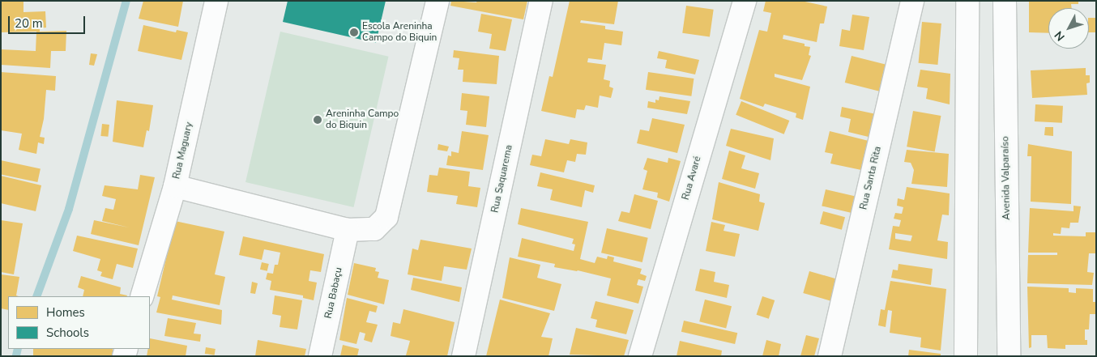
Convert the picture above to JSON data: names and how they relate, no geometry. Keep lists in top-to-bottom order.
{
  "streets": {
    "street": [
      "Rua Maguary",
      "Rua Avaré",
      "Rua Santa Rita",
      "Avenida Valparaíso",
      "Rua Saquarema",
      "Rua Babaçu"
    ]
  },
  "places": ["Escola Areninha Campo do Biquin", "Areninha Campo do Biquin"],
  "legend": ["Homes", "Schools"],
  "scale_bar": "20 m",
  "north": "bottom left"
}
